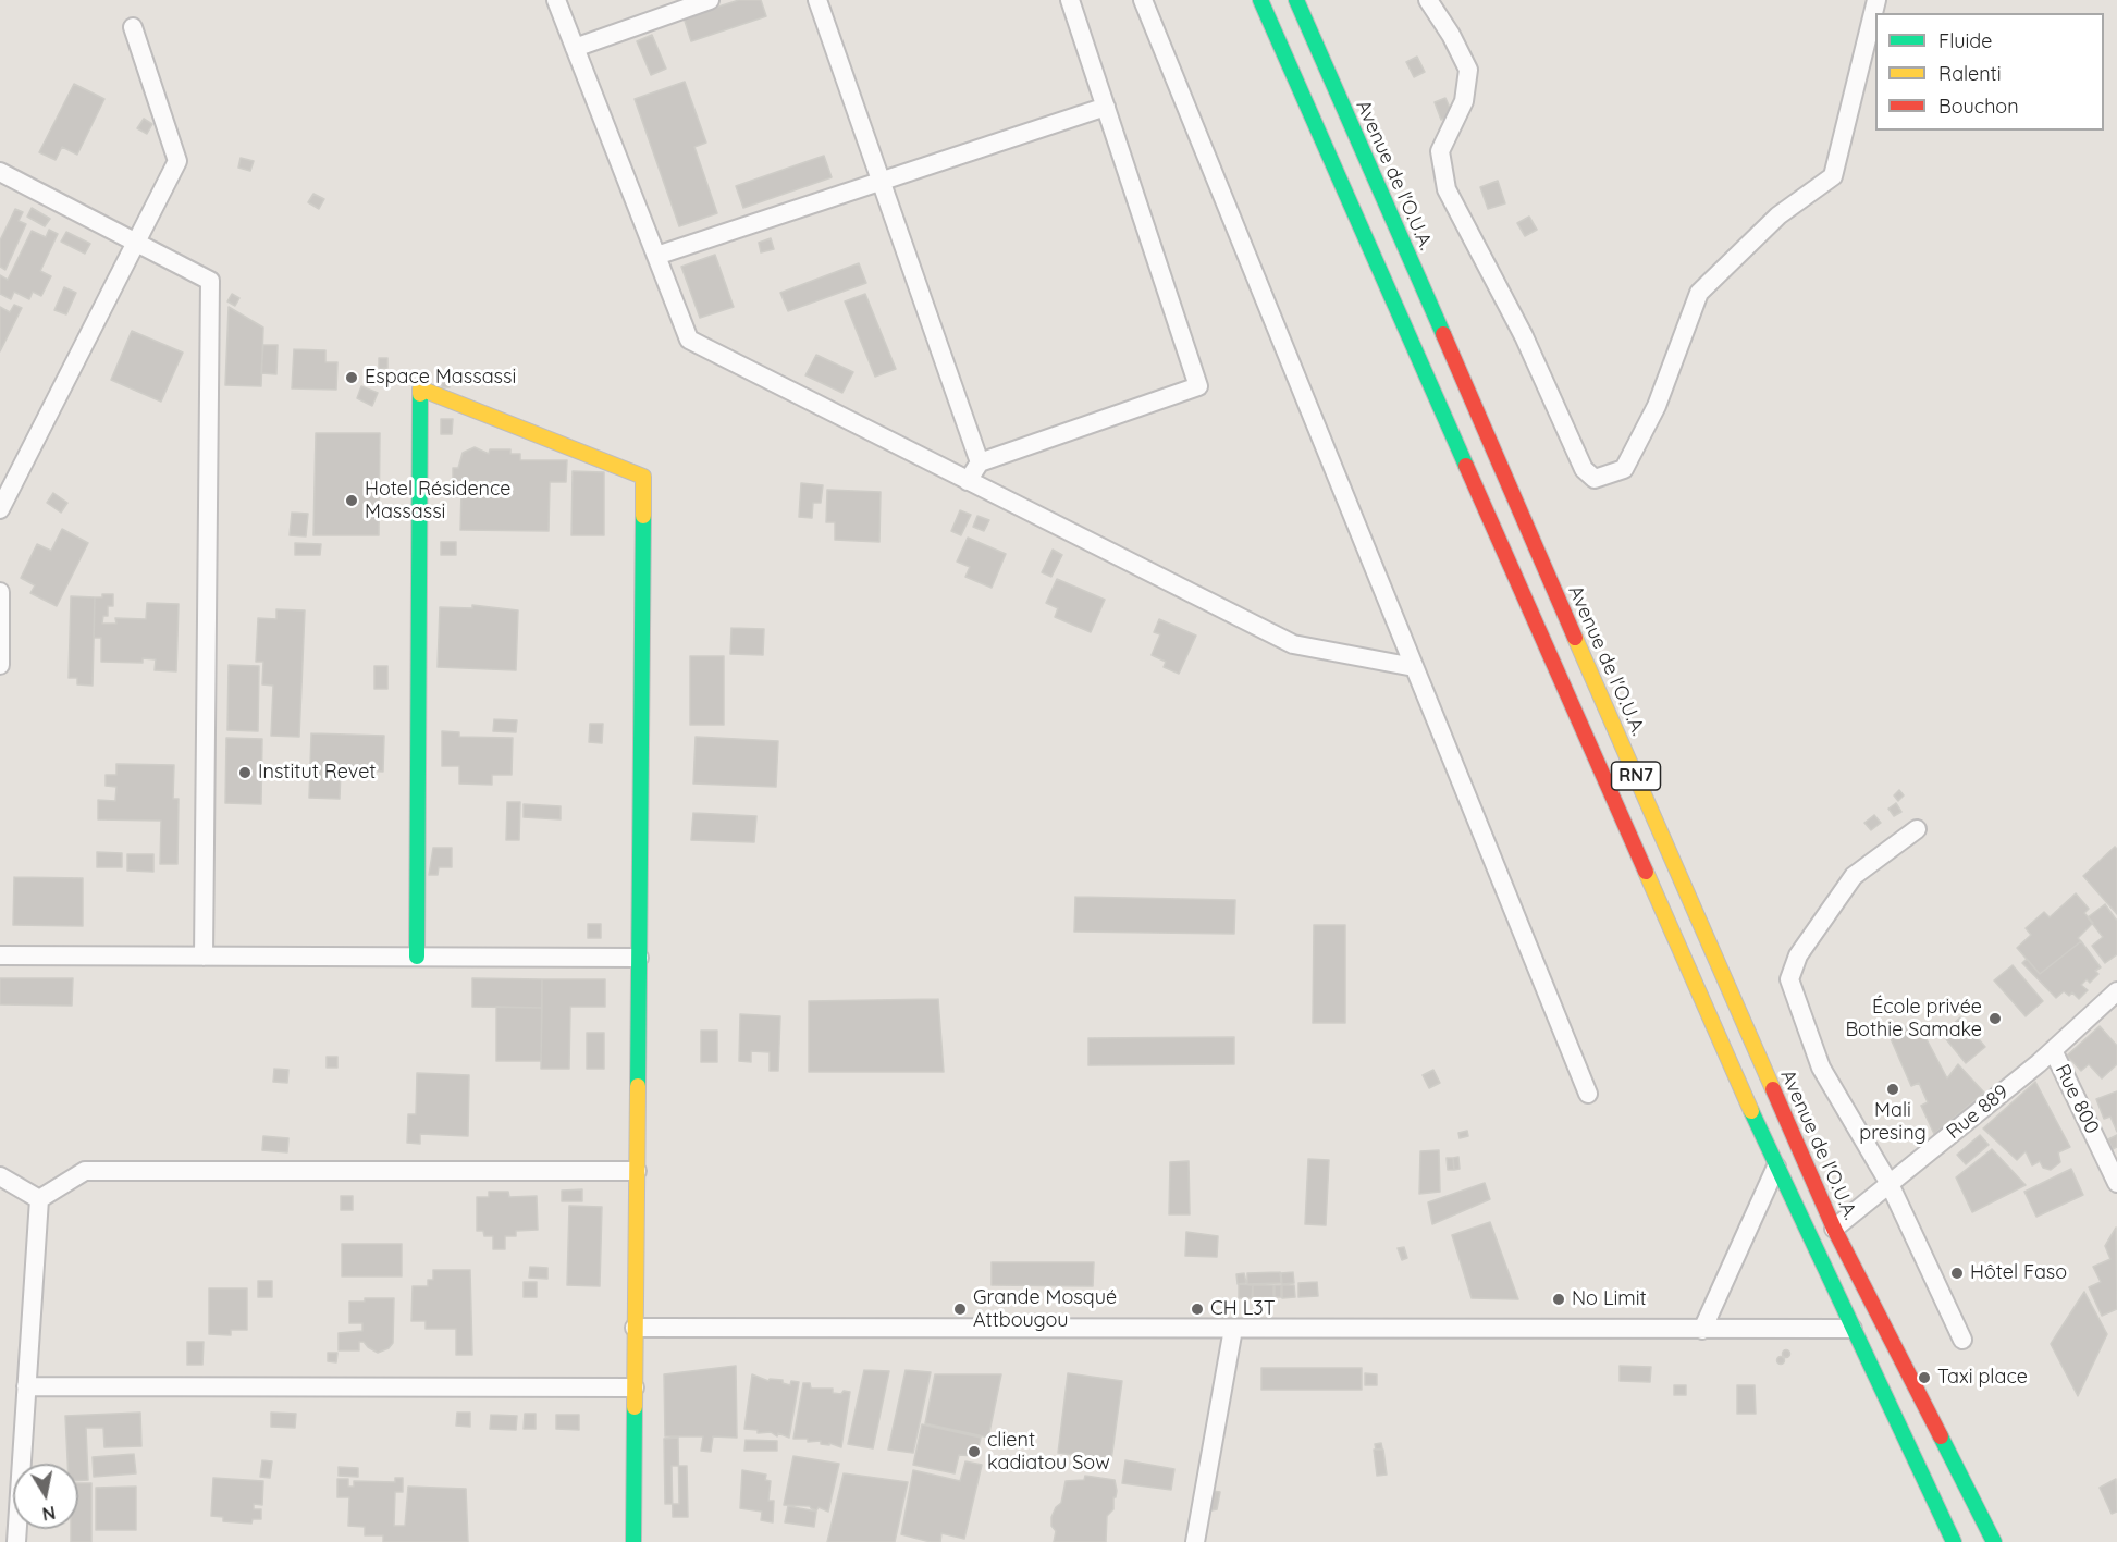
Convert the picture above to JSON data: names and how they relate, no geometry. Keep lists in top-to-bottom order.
{
  "streets": {
    "main road": ["Avenue de l'O.U.A.", "RN7"],
    "street": ["Rue 800", "Rue 889"]
  },
  "crossings": [
    ["Avenue de l'O.U.A.", "Rue 889"],
    ["Rue 800", "Rue 889"]
  ],
  "places": [
    "Espace Massassi",
    "Hotel Résidence Massassi",
    "Institut Revet",
    "École privée Bothie Samake",
    "Mali presing",
    "Hôtel Faso",
    "No Limit",
    "Grande Mosqué Attbougou",
    "CH L3T",
    "Taxi place",
    "client kadiatou Sow"
  ],
  "legend": ["Fluide", "Ralenti", "Bouchon"],
  "north": "bottom"
}
